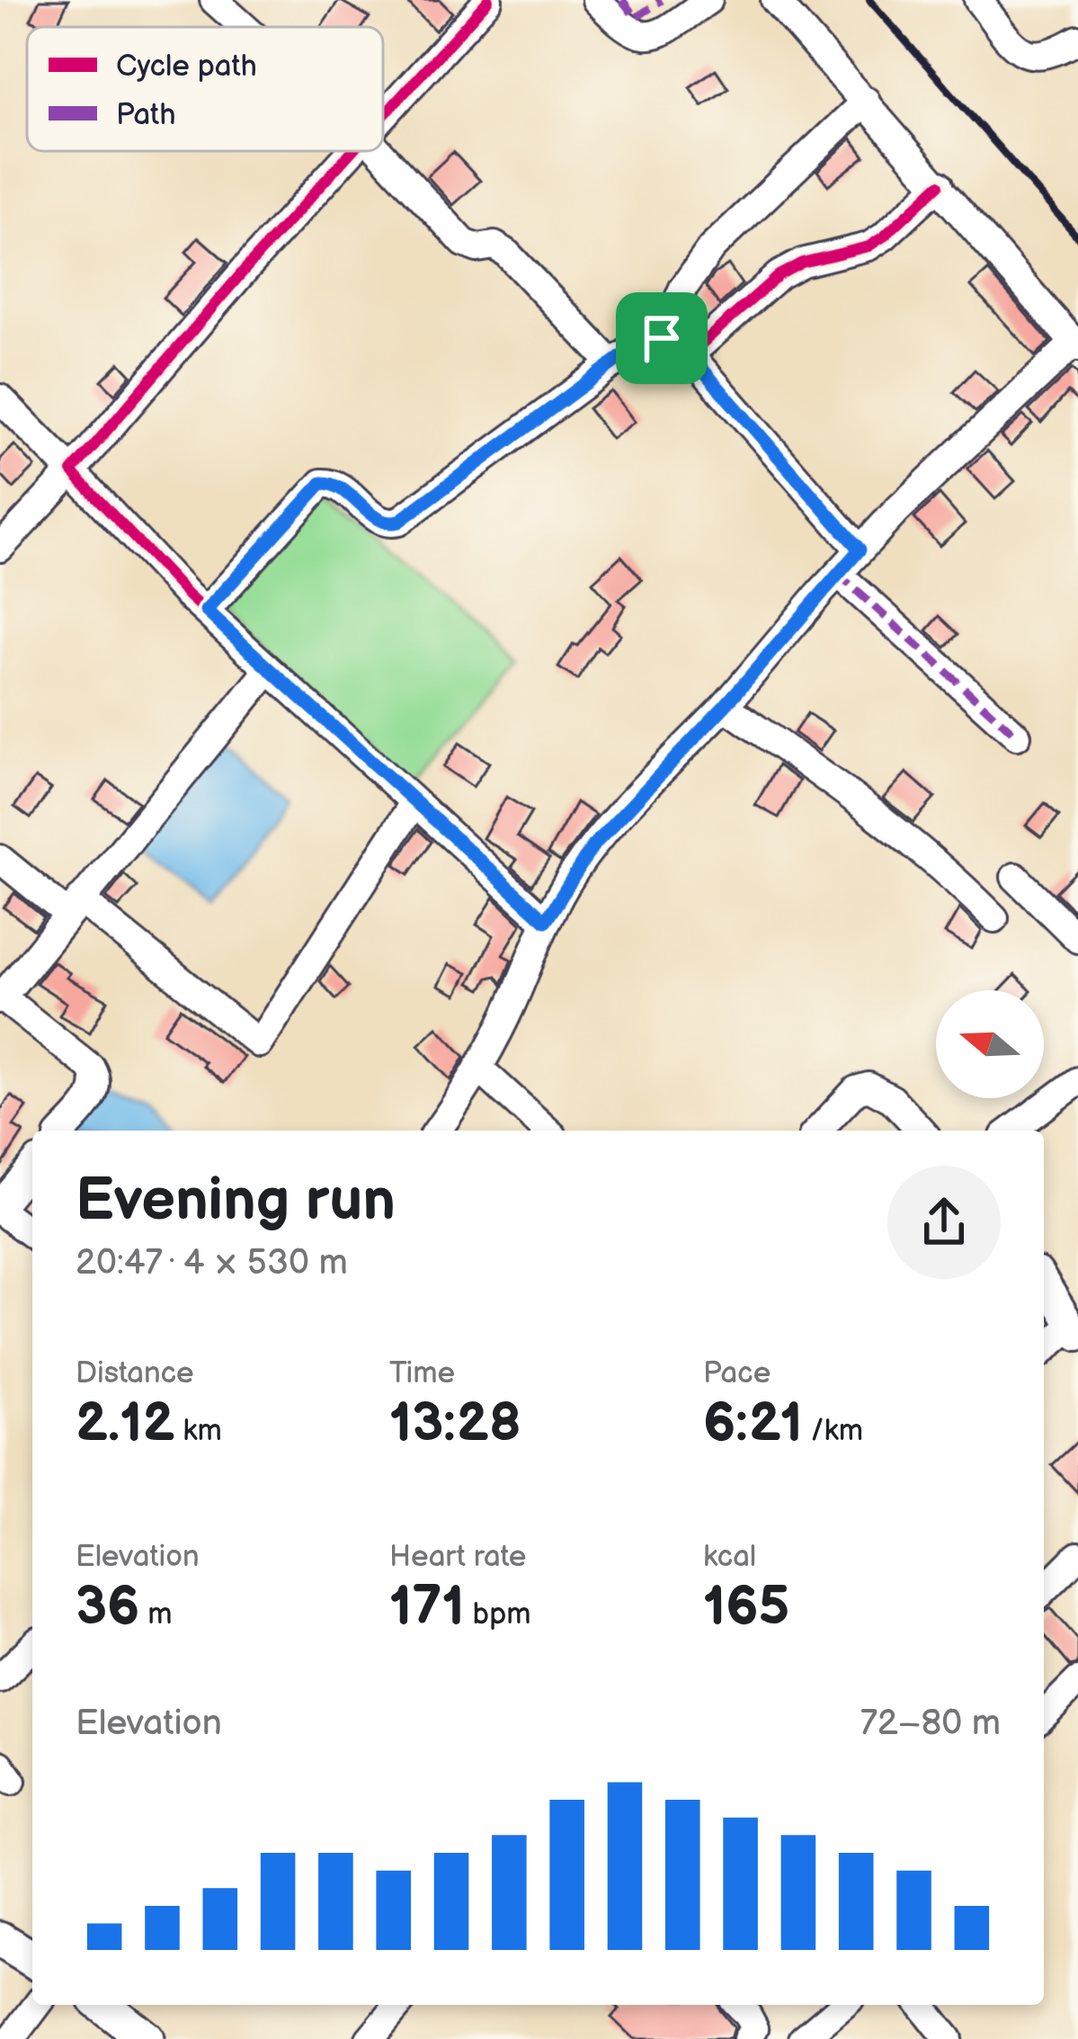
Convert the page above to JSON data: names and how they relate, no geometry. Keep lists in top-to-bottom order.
{
  "legend": ["Cycle path", "Path"],
  "north": "left",
  "page": {
    "heading": ["Evening run", "20:47 · 4 × 530 m"],
    "stats": [
      ["Distance", "2.12 km"],
      ["Time", "13:28"],
      ["Pace", "6:21 /km"],
      ["Elevation", "36 m"],
      ["Heart rate", "171 bpm"],
      ["kcal", "165"]
    ],
    "chart": ["Elevation", "72–80 m"]
  }
}
